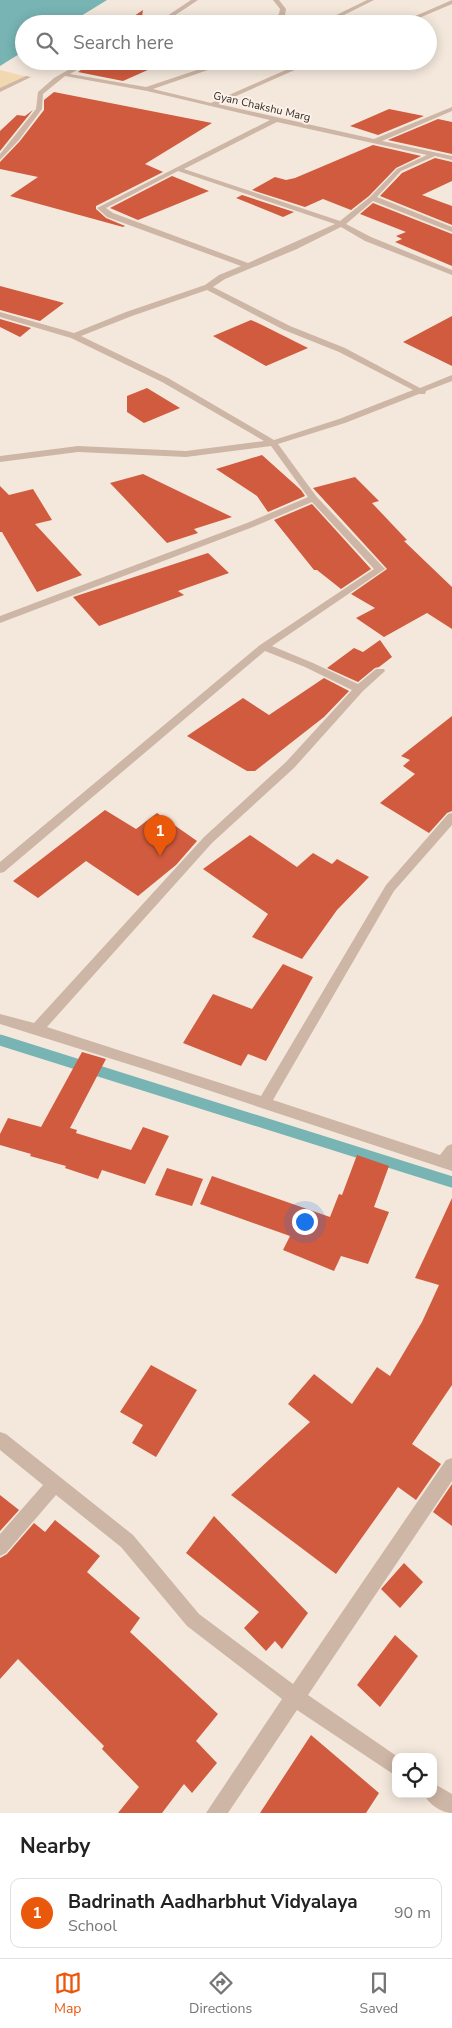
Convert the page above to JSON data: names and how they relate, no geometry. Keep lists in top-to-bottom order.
{
  "streets": {
    "street": ["Gyan Chakshu Marg"]
  },
  "page": {
    "search": "Search here",
    "pins": "1",
    "heading": "Nearby",
    "list": [
      {
        "mark": "1",
        "name": "Badrinath Aadharbhut Vidyalaya",
        "note": "School",
        "value": "90 m"
      }
    ],
    "nav": ["Map", "Directions", "Saved"]
  }
}
